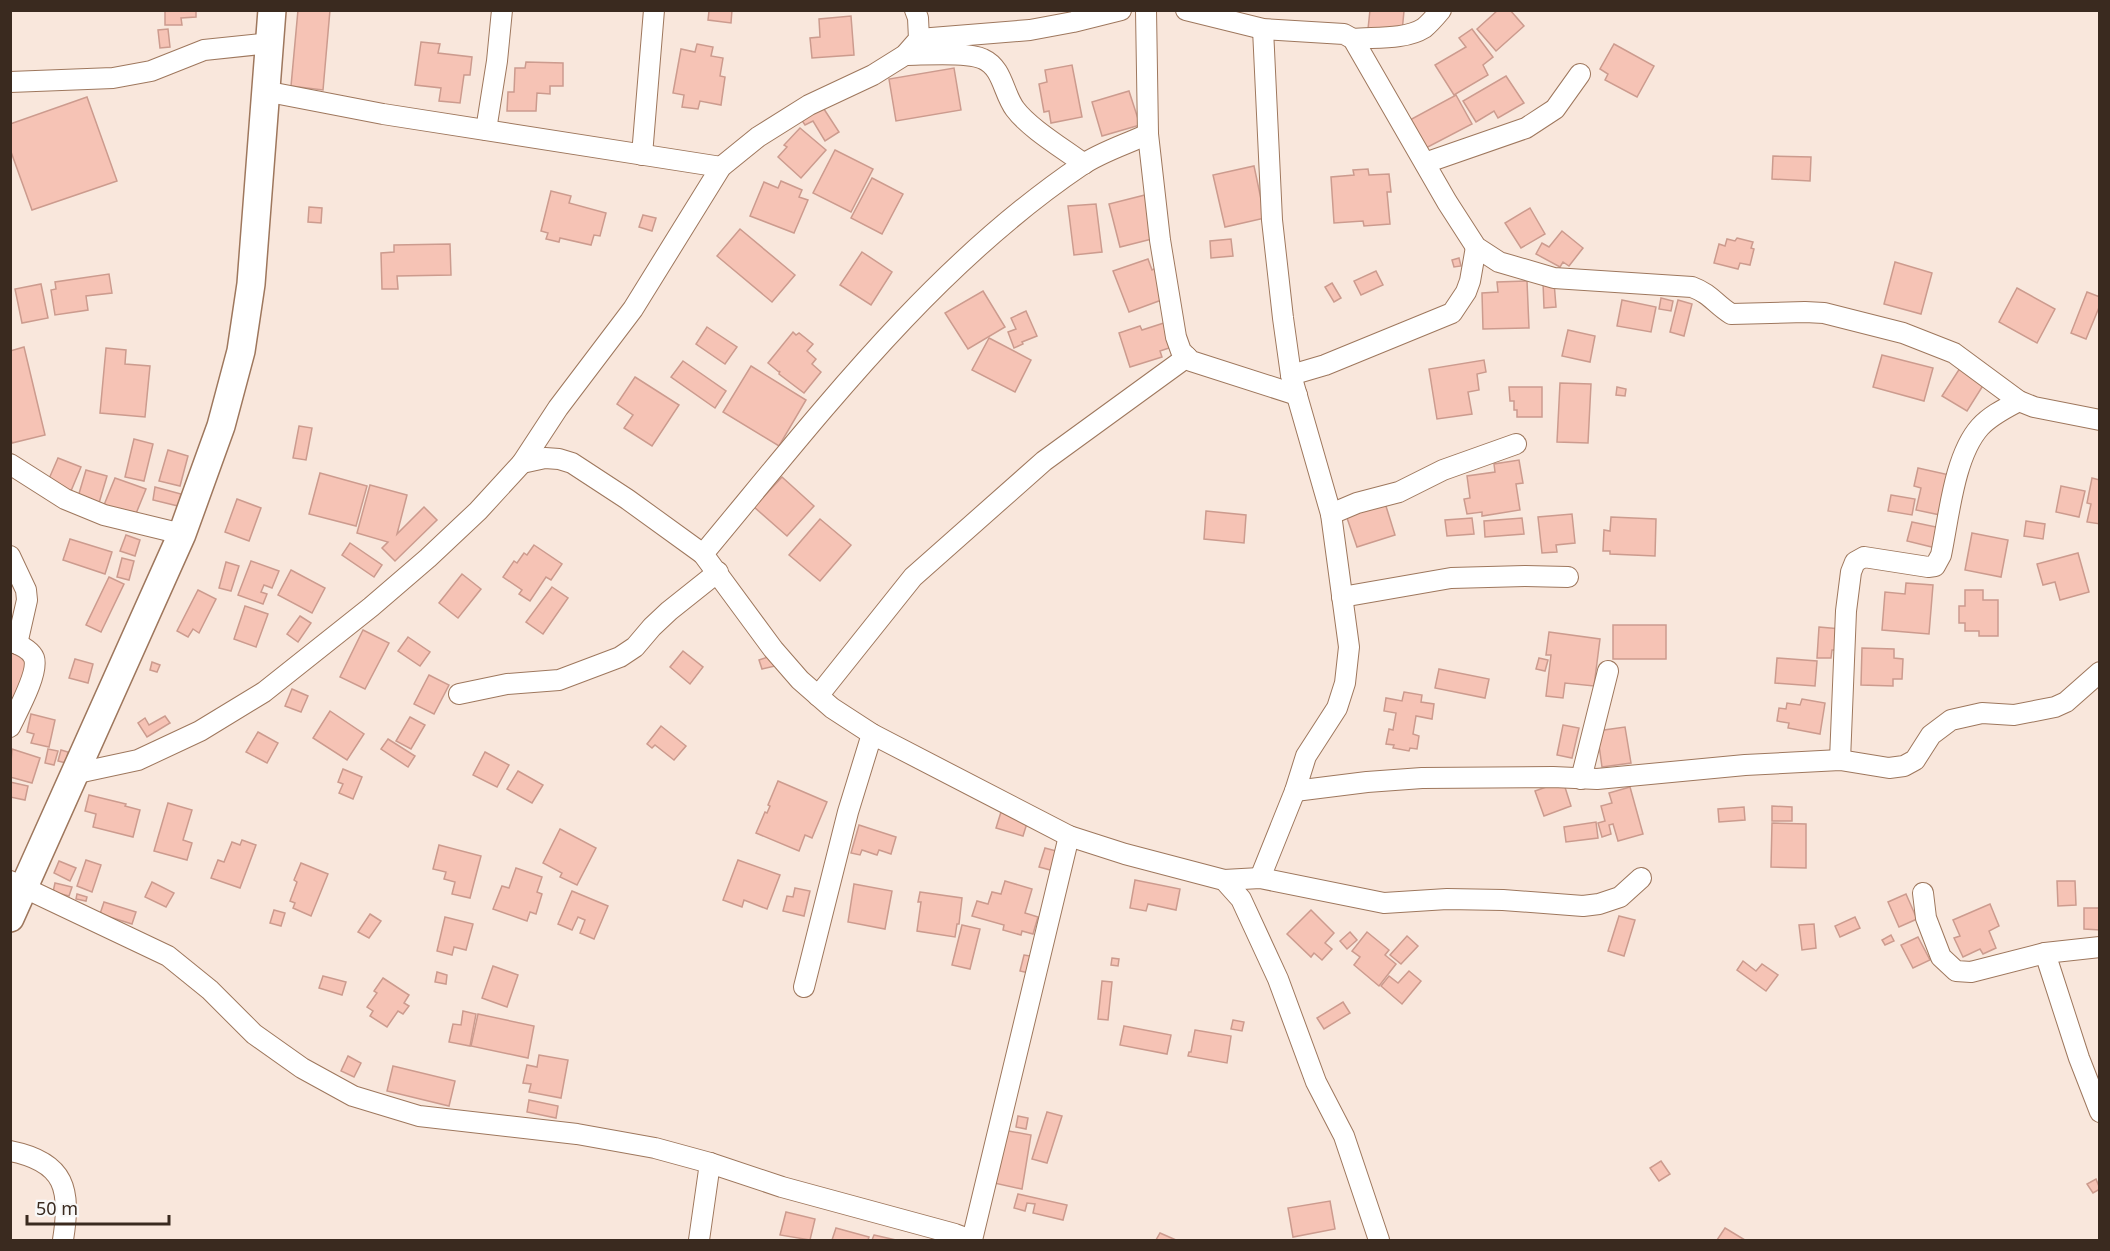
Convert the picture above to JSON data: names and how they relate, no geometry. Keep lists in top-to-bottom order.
{
  "scale_bar": "50 m"
}
